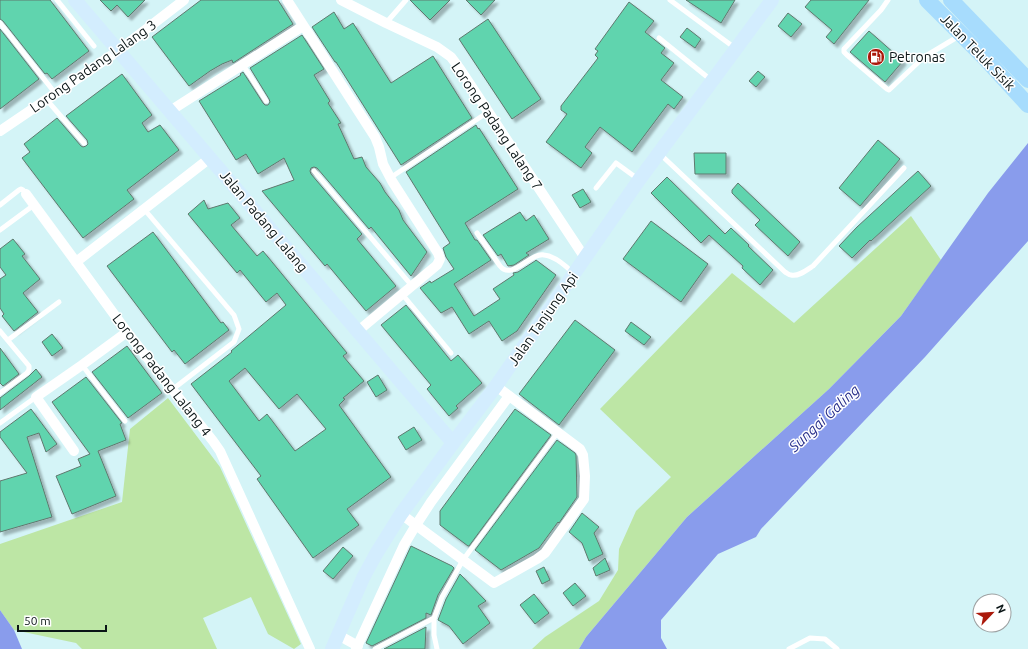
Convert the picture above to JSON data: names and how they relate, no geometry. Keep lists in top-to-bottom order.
{
  "streets": {
    "main road": ["Jalan Teluk Sisik"],
    "street": [
      "Lorong Padang Lalang 3",
      "Lorong Padang Lalang 7",
      "Jalan Padang Lalang",
      "Jalan Tanjung Api",
      "Lorong Padang Lalang 4"
    ]
  },
  "crossings": [
    ["Lorong Padang Lalang 3", "Jalan Padang Lalang"],
    ["Lorong Padang Lalang 7", "Jalan Tanjung Api"],
    ["Jalan Padang Lalang", "Jalan Tanjung Api"]
  ],
  "water": ["Sungai Galing"],
  "places": {
    "fuel station": ["Petronas"]
  },
  "scale_bar": "50 m",
  "north": "top right"
}
